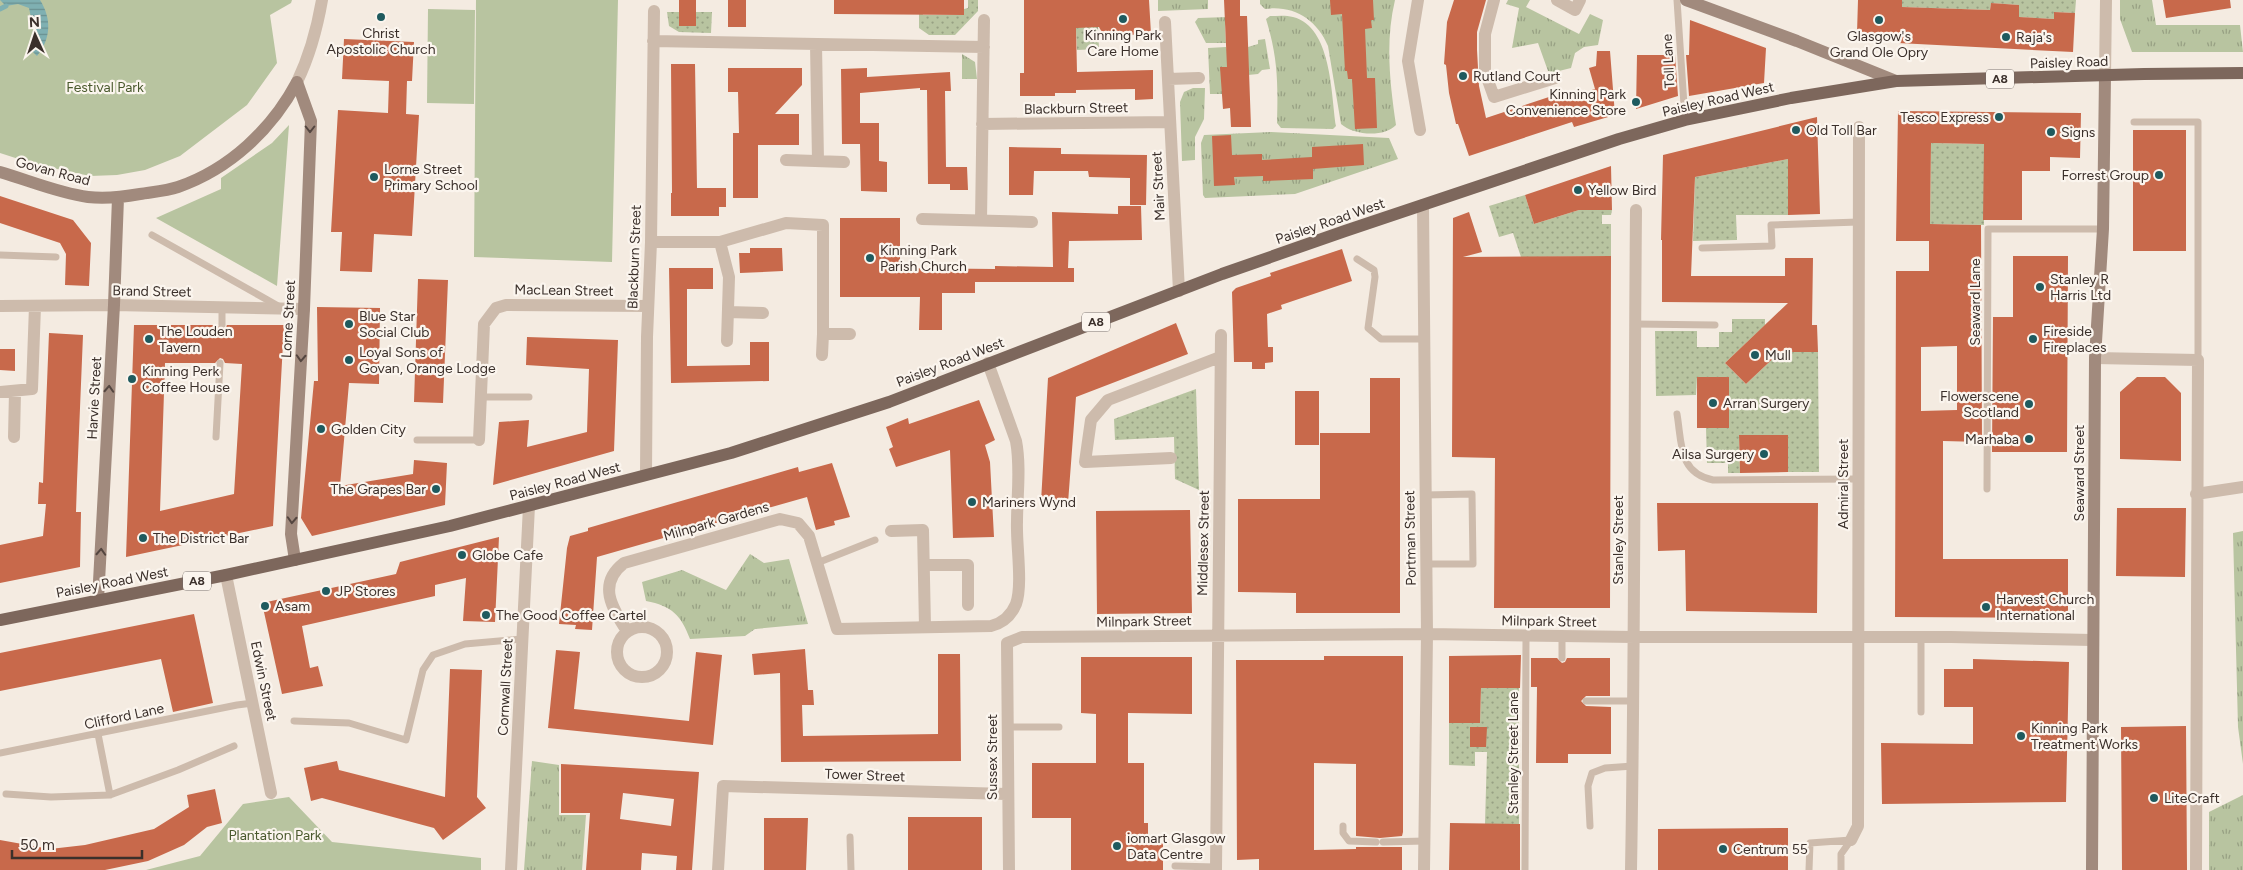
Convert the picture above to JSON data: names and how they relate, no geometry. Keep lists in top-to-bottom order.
{
  "streets": {
    "main road": ["Paisley Road", "A8", "Paisley Road West"],
    "street": [
      "Blackburn Street",
      "Govan Road",
      "Mair Street",
      "MacLean Street",
      "Brand Street",
      "Lorne Street",
      "Harvie Street",
      "Seaward Street",
      "Admiral Street",
      "Milnpark Gardens",
      "Portman Street",
      "Stanley Street",
      "Middlesex Street",
      "Milnpark Street",
      "Edwin Street",
      "Cornwall Street",
      "Sussex Street",
      "Tower Street"
    ],
    "lane": [
      "Toll Lane",
      "Seaward Lane",
      "Clifford Lane",
      "Stanley Street Lane"
    ]
  },
  "crossings": [
    ["Toll Lane", "Paisley Road West"],
    ["Paisley Road", "Paisley Road West"],
    ["Paisley Road", "Seaward Street"],
    ["Paisley Road West", "Blackburn Street"],
    ["Paisley Road West", "Mair Street"],
    ["Paisley Road West", "Lorne Street"],
    ["Paisley Road West", "Harvie Street"],
    ["Paisley Road West", "Milnpark Gardens"],
    ["Paisley Road West", "Portman Street"],
    ["Paisley Road West", "Edwin Street"],
    ["Paisley Road West", "Cornwall Street"],
    ["Blackburn Street", "Mair Street"],
    ["Blackburn Street", "MacLean Street"],
    ["Govan Road", "Lorne Street"],
    ["Govan Road", "Harvie Street"],
    ["Brand Street", "Lorne Street"],
    ["Brand Street", "Harvie Street"],
    ["Seaward Lane", "Seaward Street"],
    ["Seaward Street", "Milnpark Street"],
    ["Admiral Street", "Milnpark Street"],
    ["Portman Street", "Milnpark Street"],
    ["Stanley Street", "Milnpark Street"],
    ["Middlesex Street", "Milnpark Street"],
    ["Milnpark Street", "Stanley Street Lane"],
    ["Milnpark Street", "Sussex Street"],
    ["Edwin Street", "Clifford Lane"],
    ["Sussex Street", "Tower Street"]
  ],
  "one_way": ["Lorne Street", "Harvie Street"],
  "parks": ["Festival Park", "Plantation Park"],
  "places": [
    "Christ Apostolic Church",
    "Kinning Park Care Home",
    "Glasgow's Grand Ole Opry",
    "Raja's",
    "Rutland Court",
    "Kinning Park Convenience Store",
    "Tesco Express",
    "Old Toll Bar",
    "Signs",
    "Forrest Group",
    "Lorne Street Primary School",
    "Yellow Bird",
    "Kinning Park Parish Church",
    "Stanley R Harris Ltd",
    "Blue Star Social Club",
    "The Louden Tavern",
    "Fireside Fireplaces",
    "Mull",
    "Loyal Sons of Govan, Orange Lodge",
    "Kinning Perk Coffee House",
    "Arran Surgery",
    "Flowerscene Scotland",
    "Golden City",
    "Marhaba",
    "Ailsa Surgery",
    "The Grapes Bar",
    "Mariners Wynd",
    "The District Bar",
    "Globe Cafe",
    "JP Stores",
    "Asam",
    "Harvest Church International",
    "The Good Coffee Cartel",
    "Kinning Park Treatment Works",
    "LiteCraft",
    "iomart Glasgow Data Centre",
    "Centrum 55"
  ],
  "scale_bar": "50 m",
  "north": "top"
}
